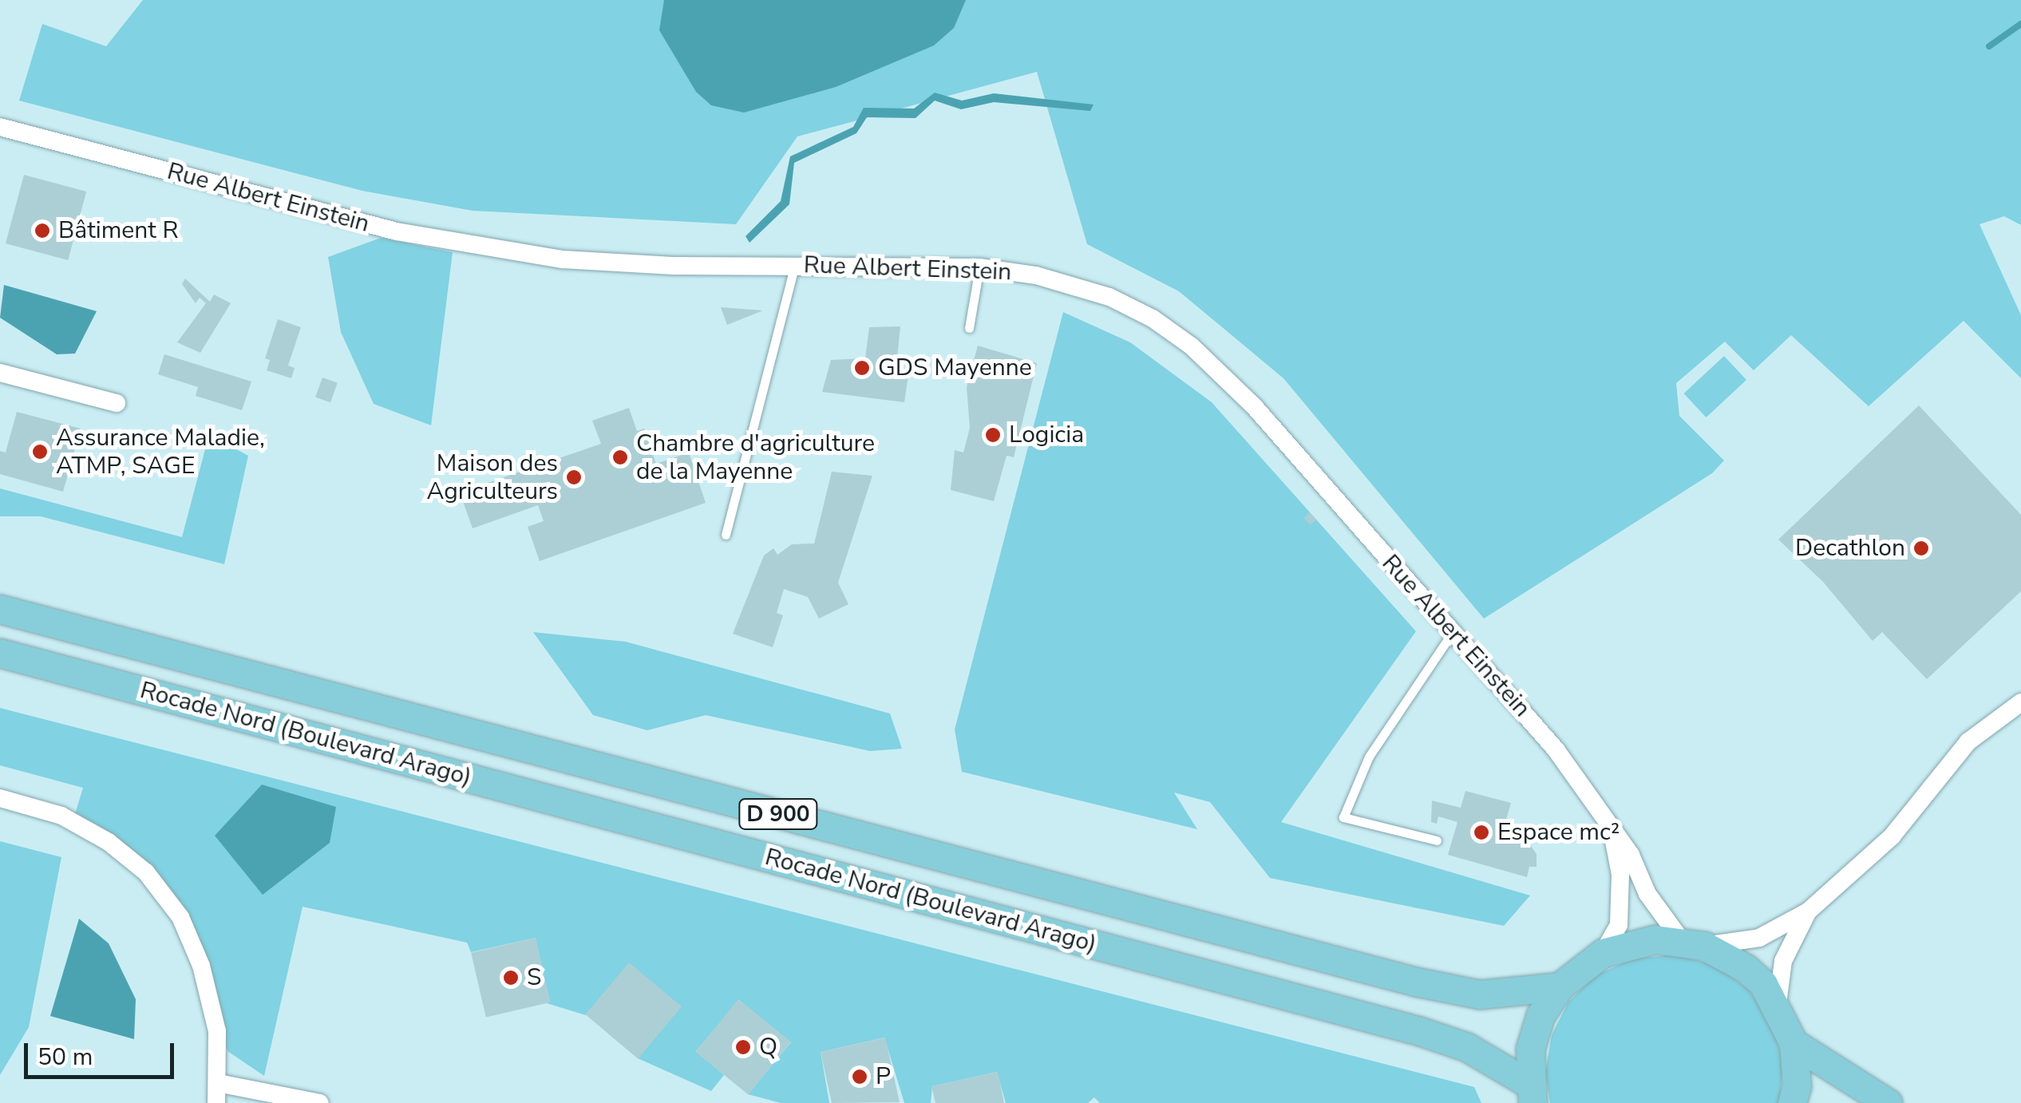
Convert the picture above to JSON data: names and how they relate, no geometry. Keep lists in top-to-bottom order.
{
  "streets": {
    "main road": ["Rocade Nord (Boulevard Arago)", "D 900"],
    "street": ["Rue Albert Einstein"]
  },
  "places": [
    "Bâtiment R",
    "GDS Mayenne",
    "Logicia",
    "Assurance Maladie, ATMP, SAGE",
    "Chambre d'agriculture de la Mayenne",
    "Maison des Agriculteurs",
    "Decathlon",
    "Espace mc²",
    "S",
    "Q",
    "P"
  ],
  "scale_bar": "50 m"
}
